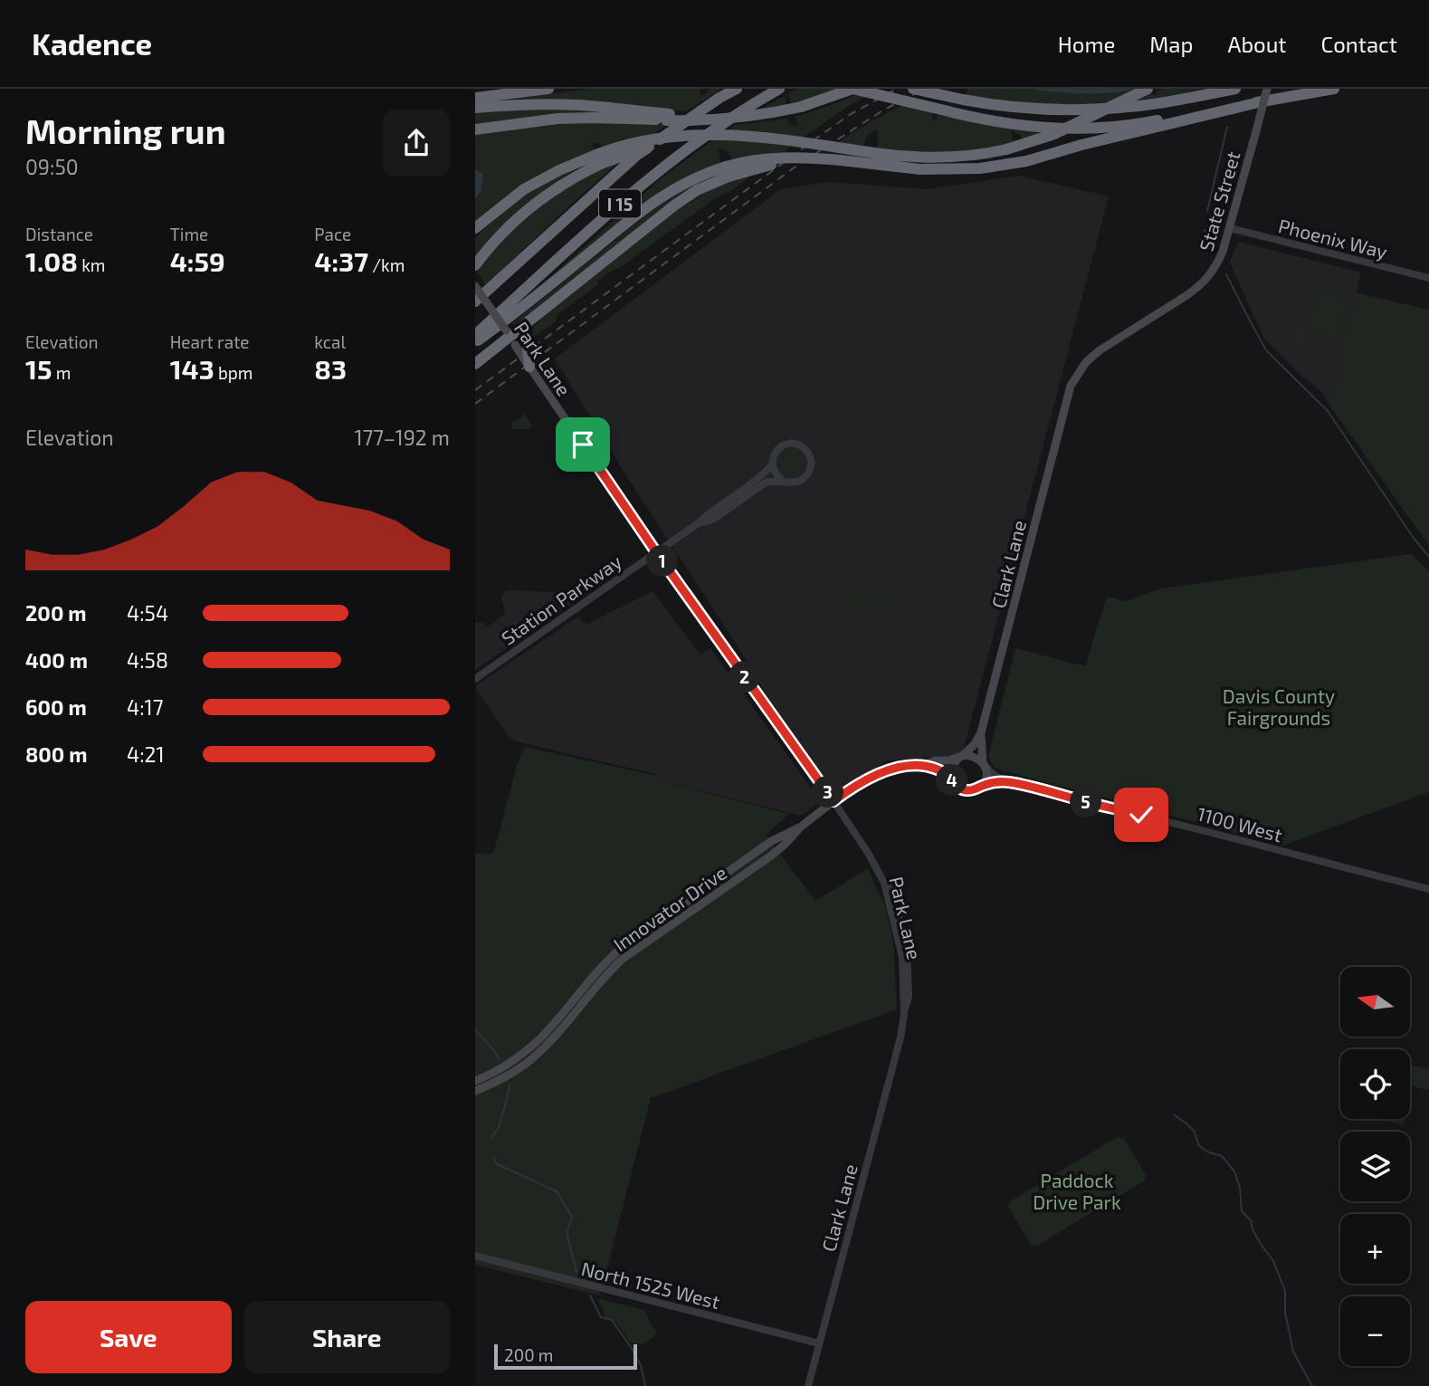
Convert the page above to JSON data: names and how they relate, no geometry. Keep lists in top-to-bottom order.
{
  "streets": {
    "highway": ["I 15"],
    "main road": [
      "State Street",
      "Park Lane",
      "Clark Lane",
      "Innovator Drive"
    ],
    "street": [
      "Phoenix Way",
      "Station Parkway",
      "1100 West",
      "North 1525 West"
    ]
  },
  "crossings": [
    ["State Street", "Phoenix Way"],
    ["State Street", "Clark Lane"],
    ["Park Lane", "Clark Lane"],
    ["Park Lane", "Station Parkway"],
    ["Park Lane", "Innovator Drive"],
    ["Clark Lane", "1100 West"],
    ["Clark Lane", "North 1525 West"]
  ],
  "parks": ["Davis County Fairgrounds", "Paddock Drive Park"],
  "scale_bar": "200 m",
  "north": "left",
  "page": {
    "header": "Kadence",
    "nav": [
      "Home",
      "Map",
      "About",
      "Contact"
    ],
    "heading": ["Morning run", "09:50"],
    "stats": [
      ["Distance", "1.08 km"],
      ["Time", "4:59"],
      ["Pace", "4:37 /km"],
      ["Elevation", "15 m"],
      ["Heart rate", "143 bpm"],
      ["kcal", "83"]
    ],
    "chart": ["Elevation", "177–192 m"],
    "pins": [
      "1",
      "2",
      "4",
      "3",
      "5"
    ],
    "list": [
      {
        "name": "200 m",
        "note": "4:54"
      },
      {
        "name": "400 m",
        "note": "4:58"
      },
      {
        "name": "600 m",
        "note": "4:17"
      },
      {
        "name": "800 m",
        "note": "4:21"
      }
    ],
    "map_buttons": ["+", "−"],
    "buttons": ["Save", "Share"],
    "scale": "200 m"
  }
}
